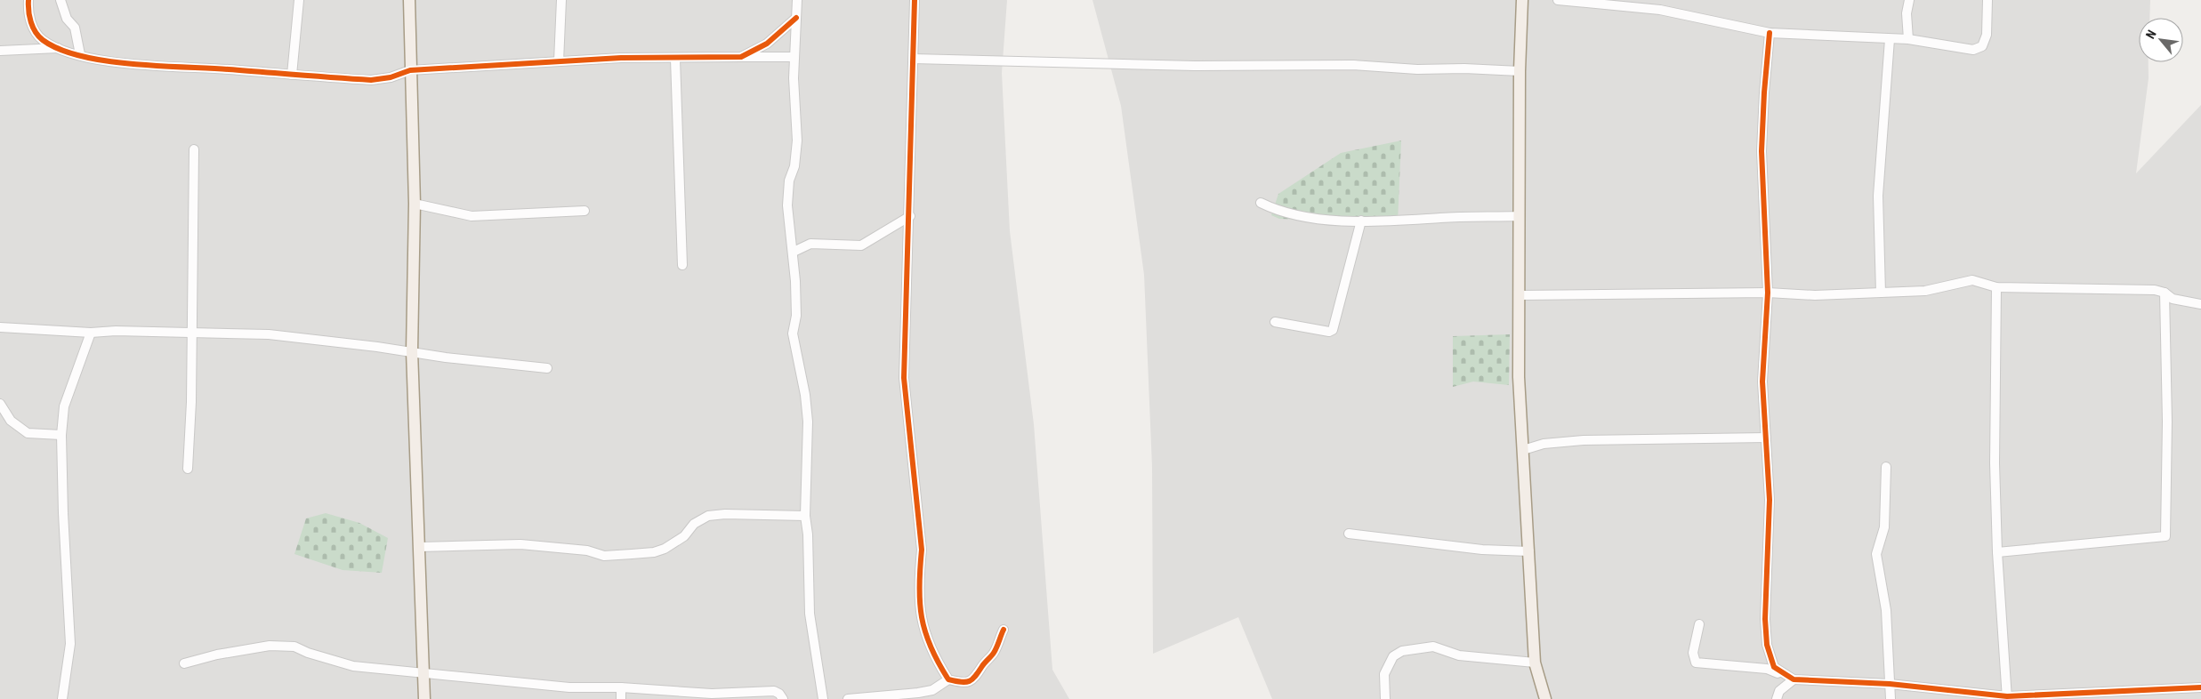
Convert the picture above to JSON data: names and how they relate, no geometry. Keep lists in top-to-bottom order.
{
  "north": "top left"
}
